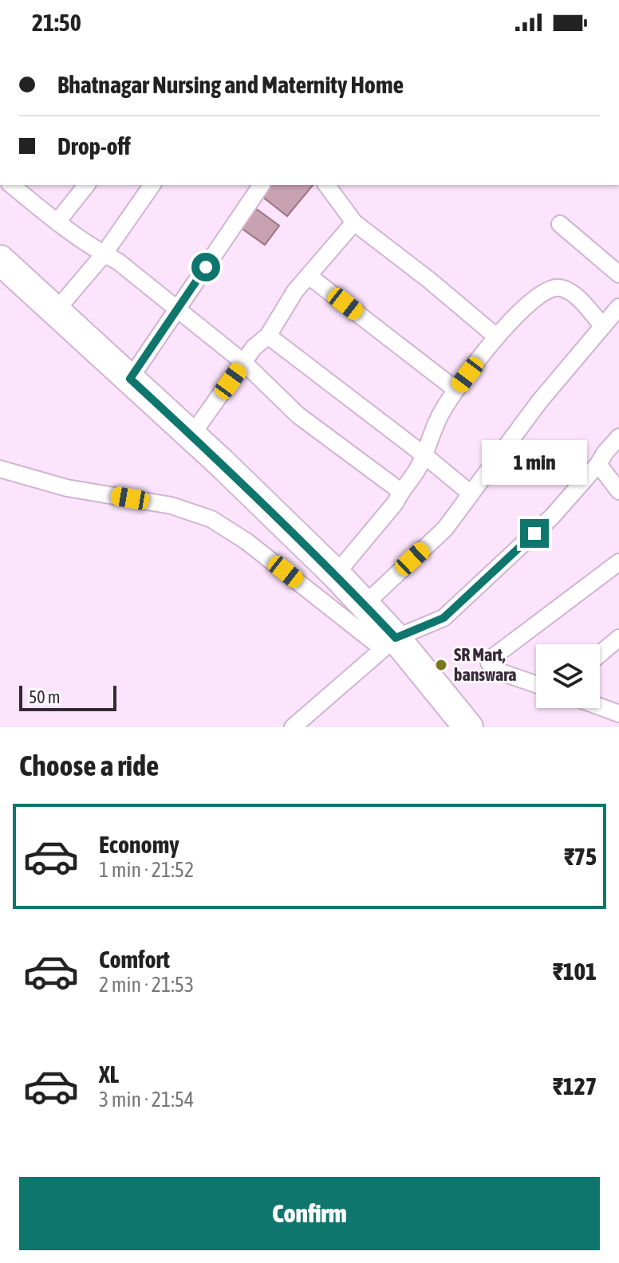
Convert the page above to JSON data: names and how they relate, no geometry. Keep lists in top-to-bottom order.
{
  "places": ["SR Mart, banswara"],
  "scale_bar": "50 m",
  "page": {
    "status": "21:50",
    "banner": ["Bhatnagar Nursing and Maternity Home", "Drop-off"],
    "bubble": "1 min",
    "scale": "50 m",
    "heading": "Choose a ride",
    "list": [
      {
        "name": "Economy",
        "note": "1 min · 21:52",
        "value": "₹75"
      },
      {
        "name": "Comfort",
        "note": "2 min · 21:53",
        "value": "₹101"
      },
      {
        "name": "XL",
        "note": "3 min · 21:54",
        "value": "₹127"
      }
    ],
    "buttons": "Confirm"
  }
}
